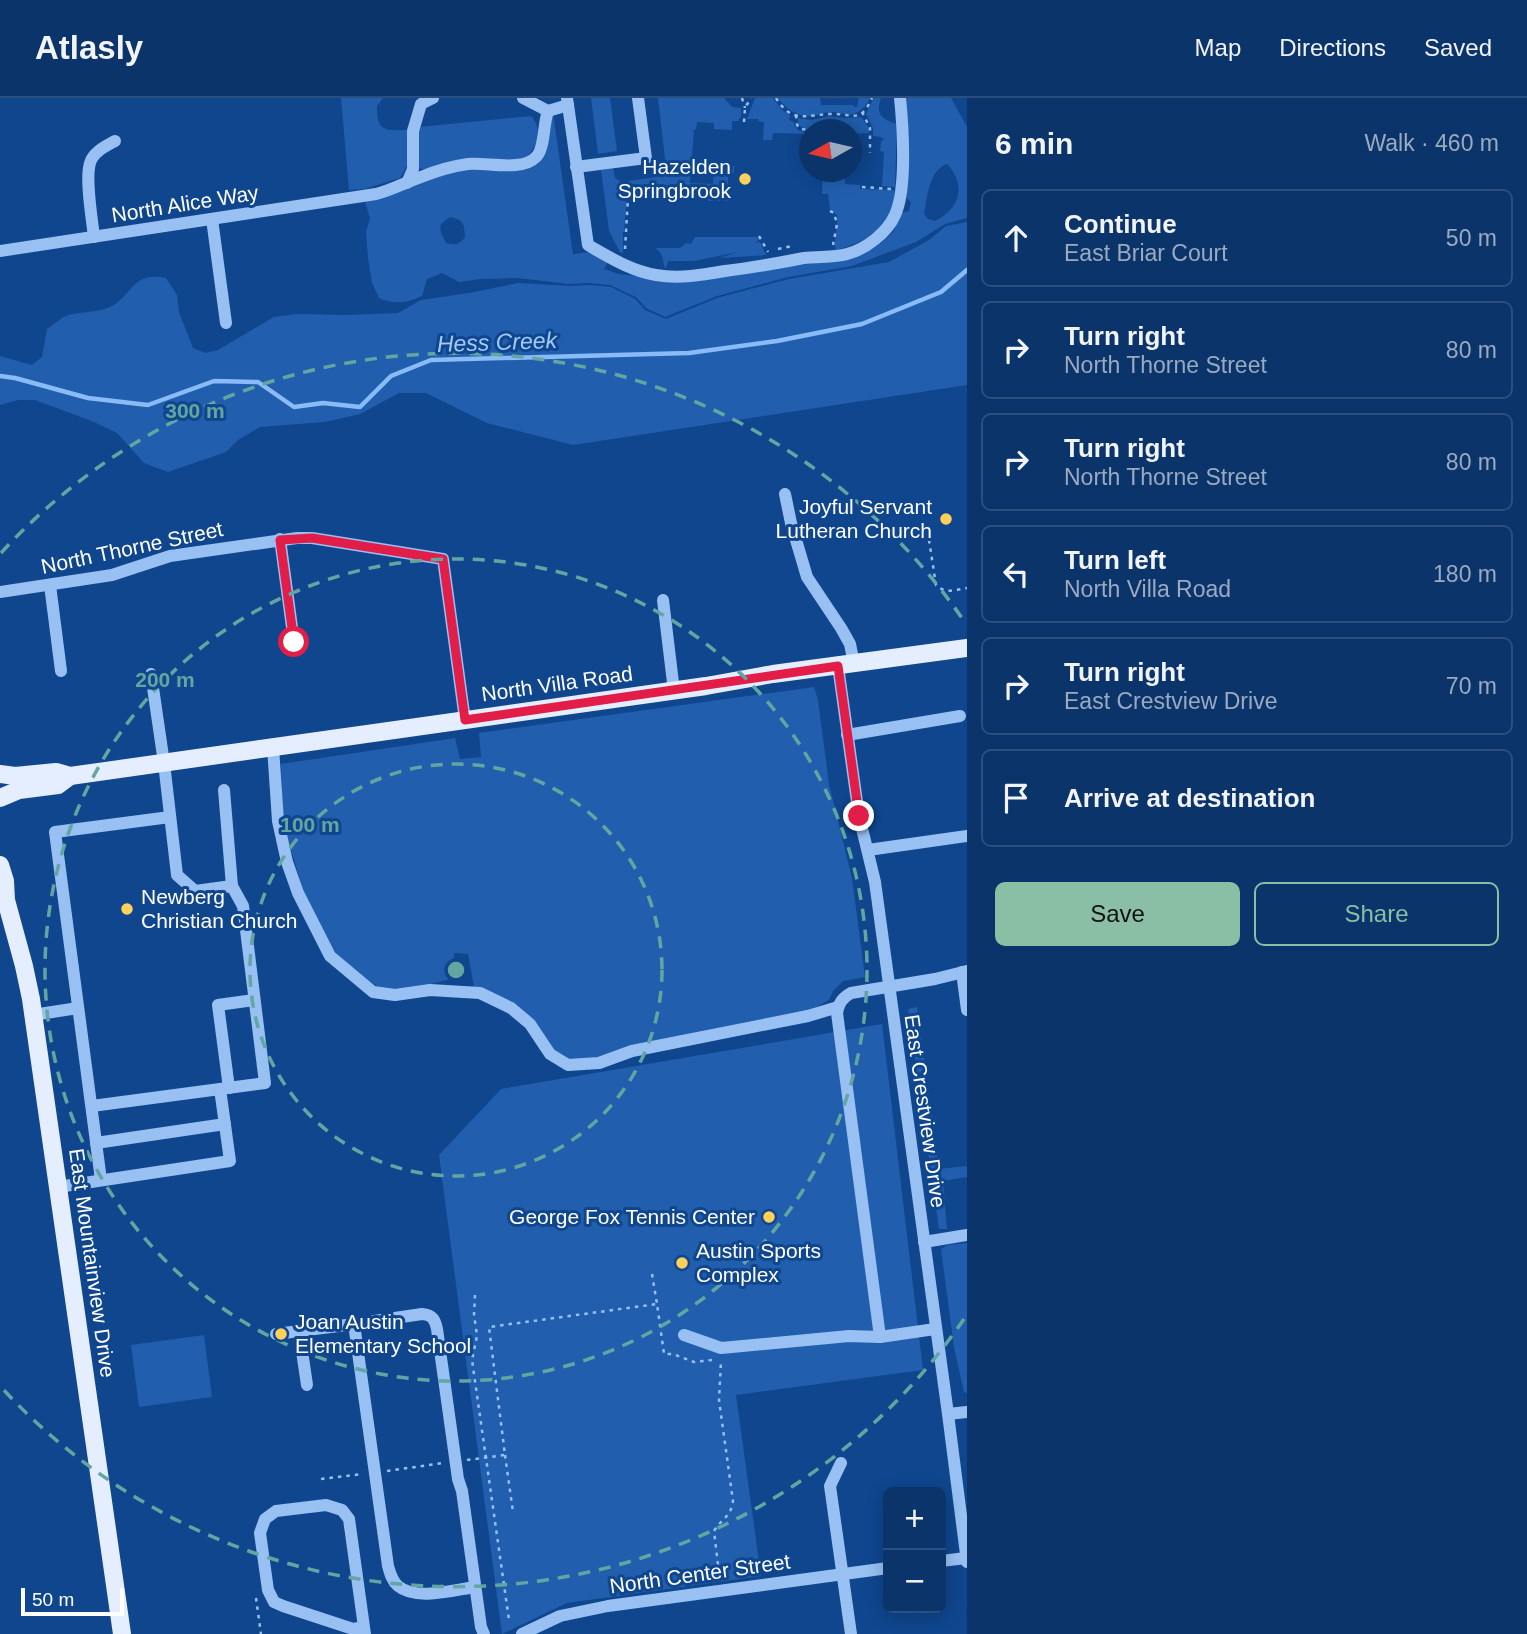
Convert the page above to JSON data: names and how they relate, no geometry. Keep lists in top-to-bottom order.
{
  "streets": {
    "main road": ["North Villa Road", "East Mountainview Drive"],
    "street": [
      "North Alice Way",
      "North Thorne Street",
      "East Crestview Drive",
      "North Center Street"
    ]
  },
  "crossings": [
    ["North Thorne Street", "North Villa Road"],
    ["North Villa Road", "East Crestview Drive"]
  ],
  "water": ["Hess Creek"],
  "places": [
    "Hazelden Springbrook",
    "Joyful Servant Lutheran Church",
    "Newberg Christian Church",
    "George Fox Tennis Center",
    "Austin Sports Complex",
    "Joan Austin Elementary School"
  ],
  "scale_bar": "50 m",
  "north": "left",
  "page": {
    "header": "Atlasly",
    "nav": ["Map", "Directions", "Saved"],
    "heading": ["6 min", "Walk · 460 m"],
    "list": [
      ["Continue", "East Briar Court", "50 m"],
      ["Turn right", "North Thorne Street", "80 m"],
      ["Turn right", "North Thorne Street", "80 m"],
      ["Turn left", "North Villa Road", "180 m"],
      ["Turn right", "East Crestview Drive", "70 m"],
      "Arrive at destination"
    ],
    "buttons": ["Save", "Share"],
    "map_buttons": ["+", "−"],
    "scale": "50 m"
  },
  "rings": ["300 m", "200 m", "100 m"]
}
